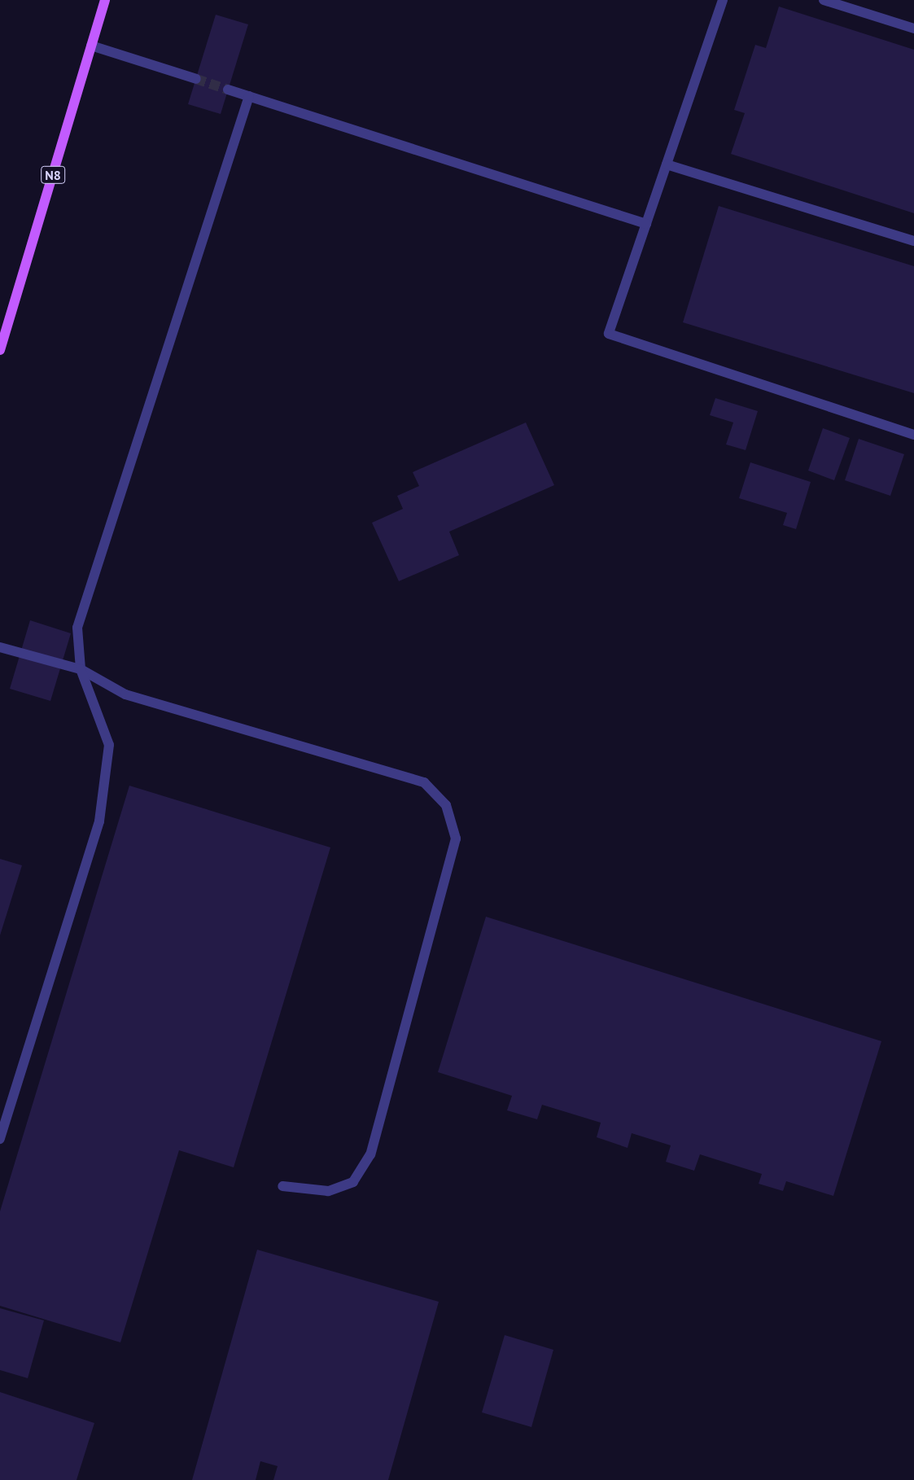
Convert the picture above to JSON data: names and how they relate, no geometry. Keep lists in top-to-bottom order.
{
  "streets": {
    "main road": ["N8"]
  }
}
